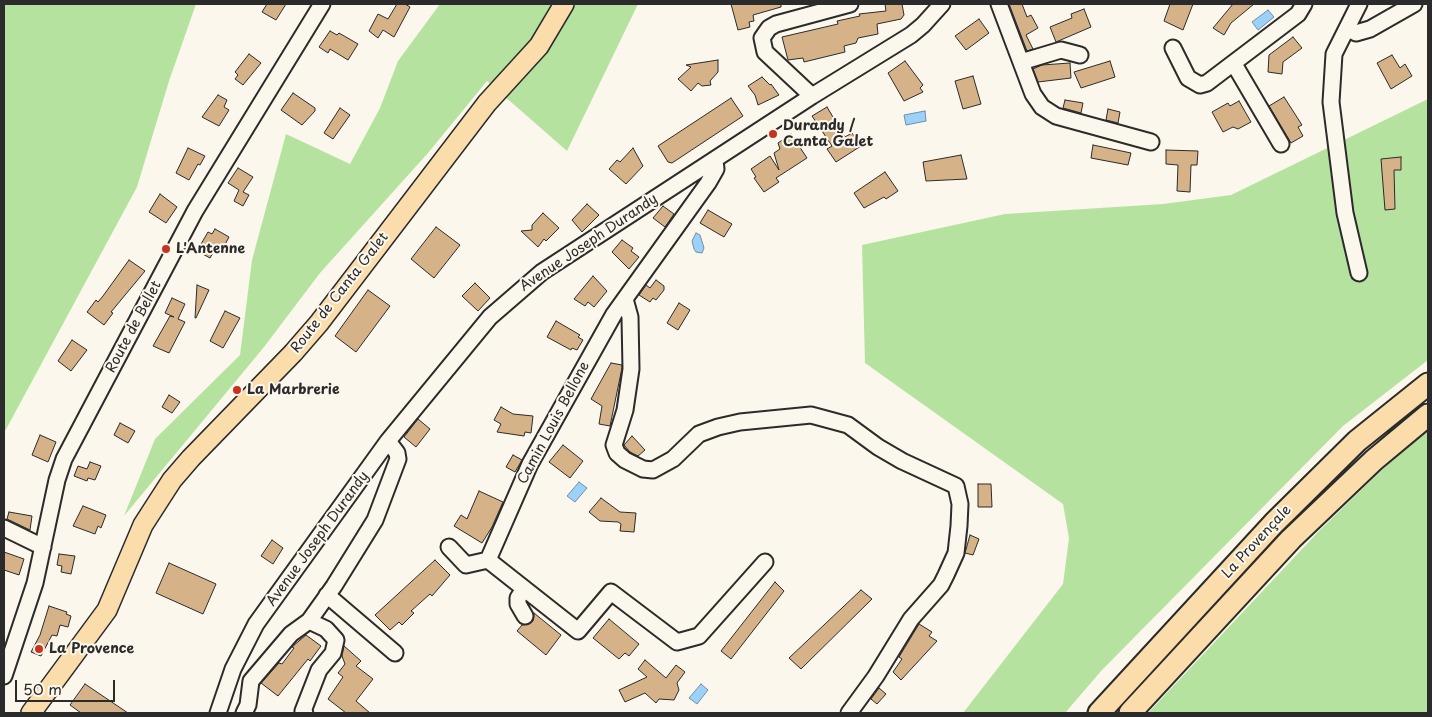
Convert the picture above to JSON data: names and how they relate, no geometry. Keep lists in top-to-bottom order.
{
  "streets": {
    "highway": ["La Provençale"],
    "main road": ["Route de Canta Galet"],
    "street": ["Avenue Joseph Durandy", "Route de Bellet", "Camin Louis Bellone"]
  },
  "crossings": [
    ["Avenue Joseph Durandy", "Camin Louis Bellone"]
  ],
  "places": [
    "Durandy / Canta Galet",
    "L'Antenne",
    "La Marbrerie",
    "La Provence"
  ],
  "scale_bar": "50 m"
}
